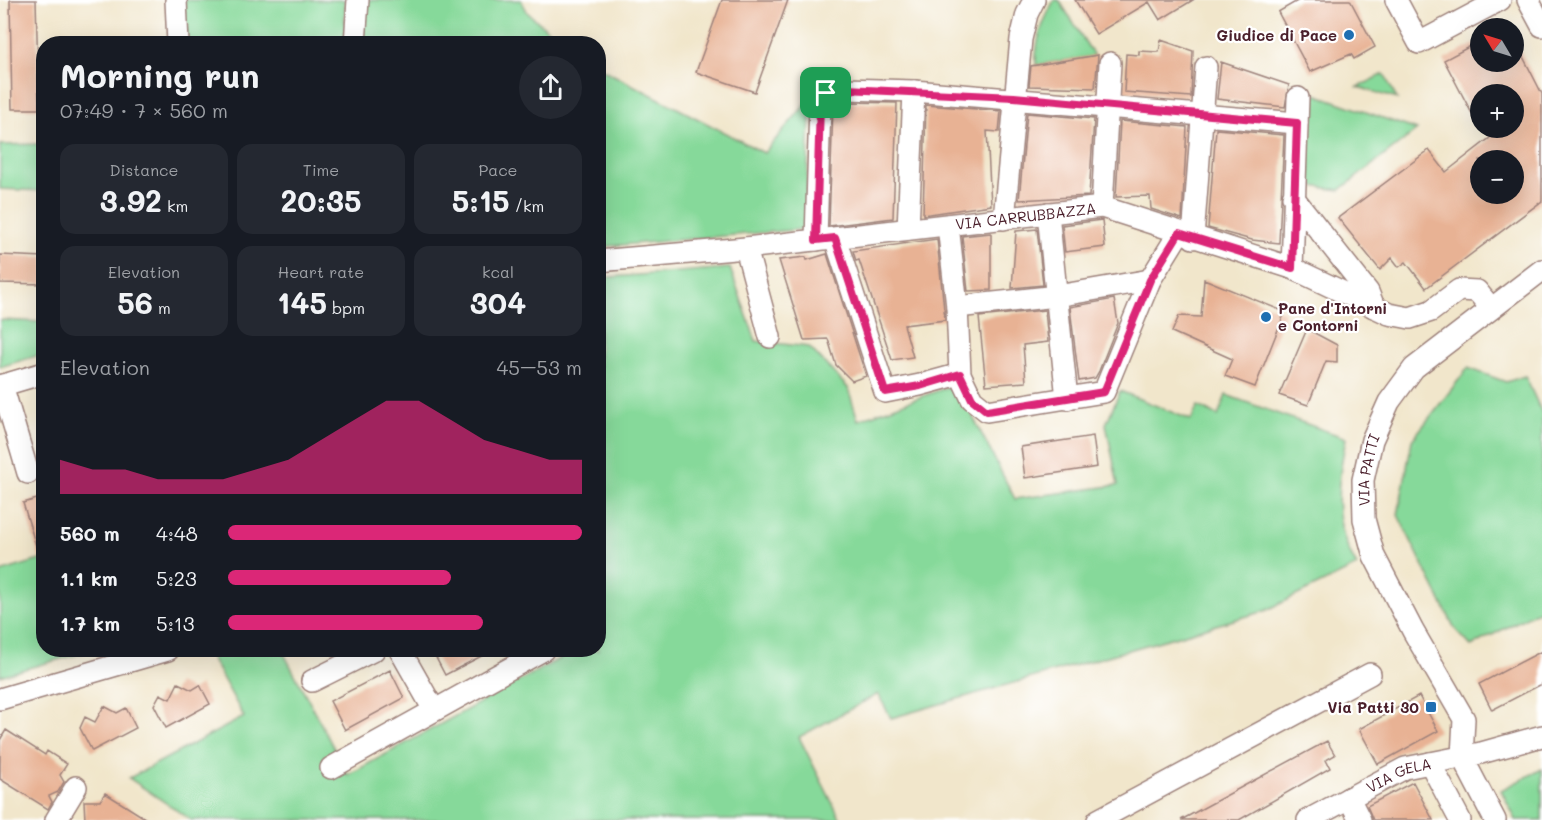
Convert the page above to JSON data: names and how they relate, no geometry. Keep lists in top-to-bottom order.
{
  "streets": {
    "street": ["VIA CARRUBBAZZA", "VIA PATTI", "VIA GELA"]
  },
  "crossings": [
    ["VIA CARRUBBAZZA", "VIA PATTI"],
    ["VIA PATTI", "VIA GELA"]
  ],
  "places": {
    "other": ["Giudice di Pace", "Pane d'Intorni e Contorni"],
    "transit": ["Via Patti 30"]
  },
  "north": "top left",
  "page": {
    "map_buttons": ["+", "−"],
    "heading": ["Morning run", "07:49 · 7 × 560 m"],
    "stats": [
      ["Distance", "3.92 km"],
      ["Time", "20:35"],
      ["Pace", "5:15 /km"],
      ["Elevation", "56 m"],
      ["Heart rate", "145 bpm"],
      ["kcal", "304"]
    ],
    "chart": ["Elevation", "45–53 m"],
    "list": [
      {
        "name": "560 m",
        "note": "4:48"
      },
      {
        "name": "1.1 km",
        "note": "5:23"
      },
      {
        "name": "1.7 km",
        "note": "5:13"
      }
    ]
  }
}
